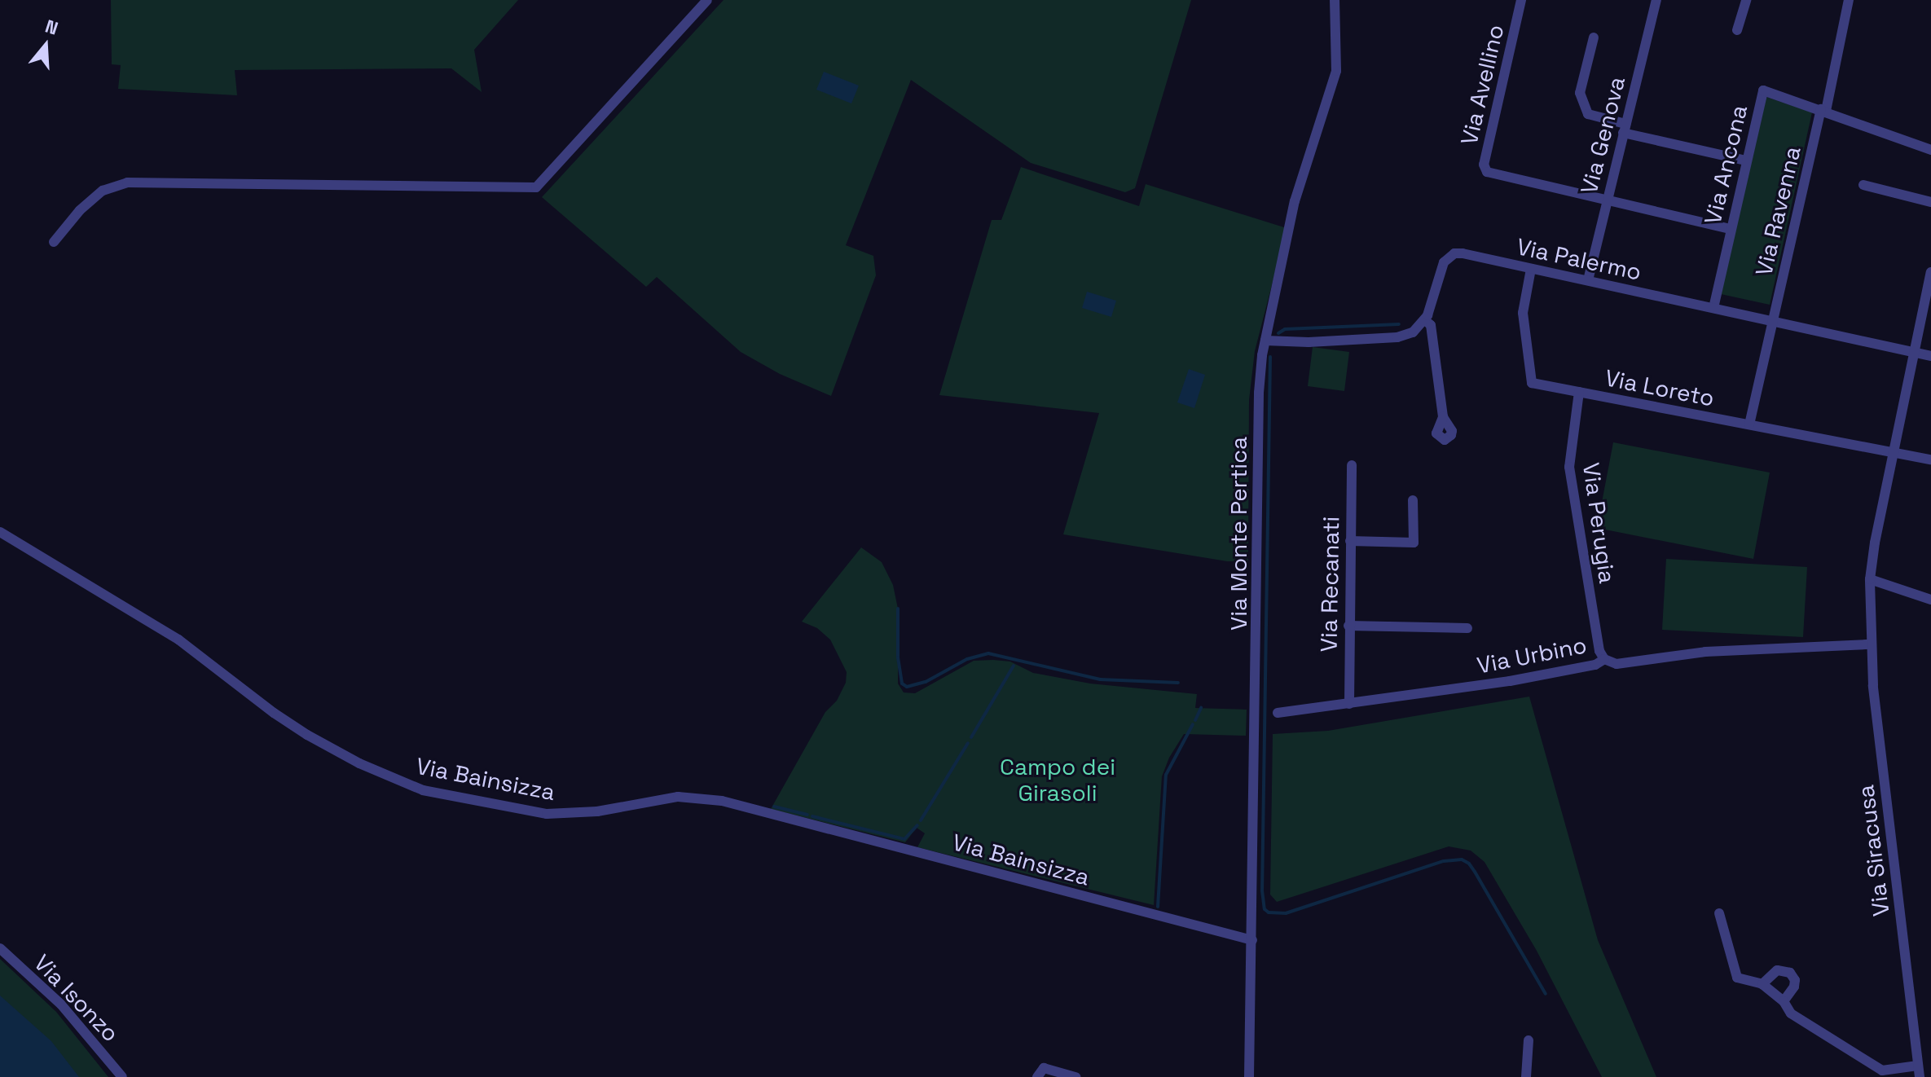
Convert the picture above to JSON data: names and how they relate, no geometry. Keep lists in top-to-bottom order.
{
  "streets": {
    "street": [
      "Via Avellino",
      "Via Genova",
      "Via Ancona",
      "Via Ravenna",
      "Via Palermo",
      "Via Loreto",
      "Via Perugia",
      "Via Monte Pertica",
      "Via Recanati",
      "Via Urbino",
      "Via Bainsizza",
      "Via Siracusa",
      "Via Isonzo"
    ]
  },
  "crossings": [
    ["Via Avellino", "Via Genova"],
    ["Via Genova", "Via Palermo"],
    ["Via Ancona", "Via Ravenna"],
    ["Via Ancona", "Via Palermo"],
    ["Via Ravenna", "Via Palermo"],
    ["Via Ravenna", "Via Loreto"],
    ["Via Palermo", "Via Loreto"],
    ["Via Palermo", "Via Siracusa"],
    ["Via Loreto", "Via Perugia"],
    ["Via Loreto", "Via Siracusa"],
    ["Via Perugia", "Via Urbino"],
    ["Via Monte Pertica", "Via Bainsizza"],
    ["Via Recanati", "Via Urbino"],
    ["Via Urbino", "Via Siracusa"]
  ],
  "parks": ["Campo dei Girasoli"],
  "north": "top"
}
